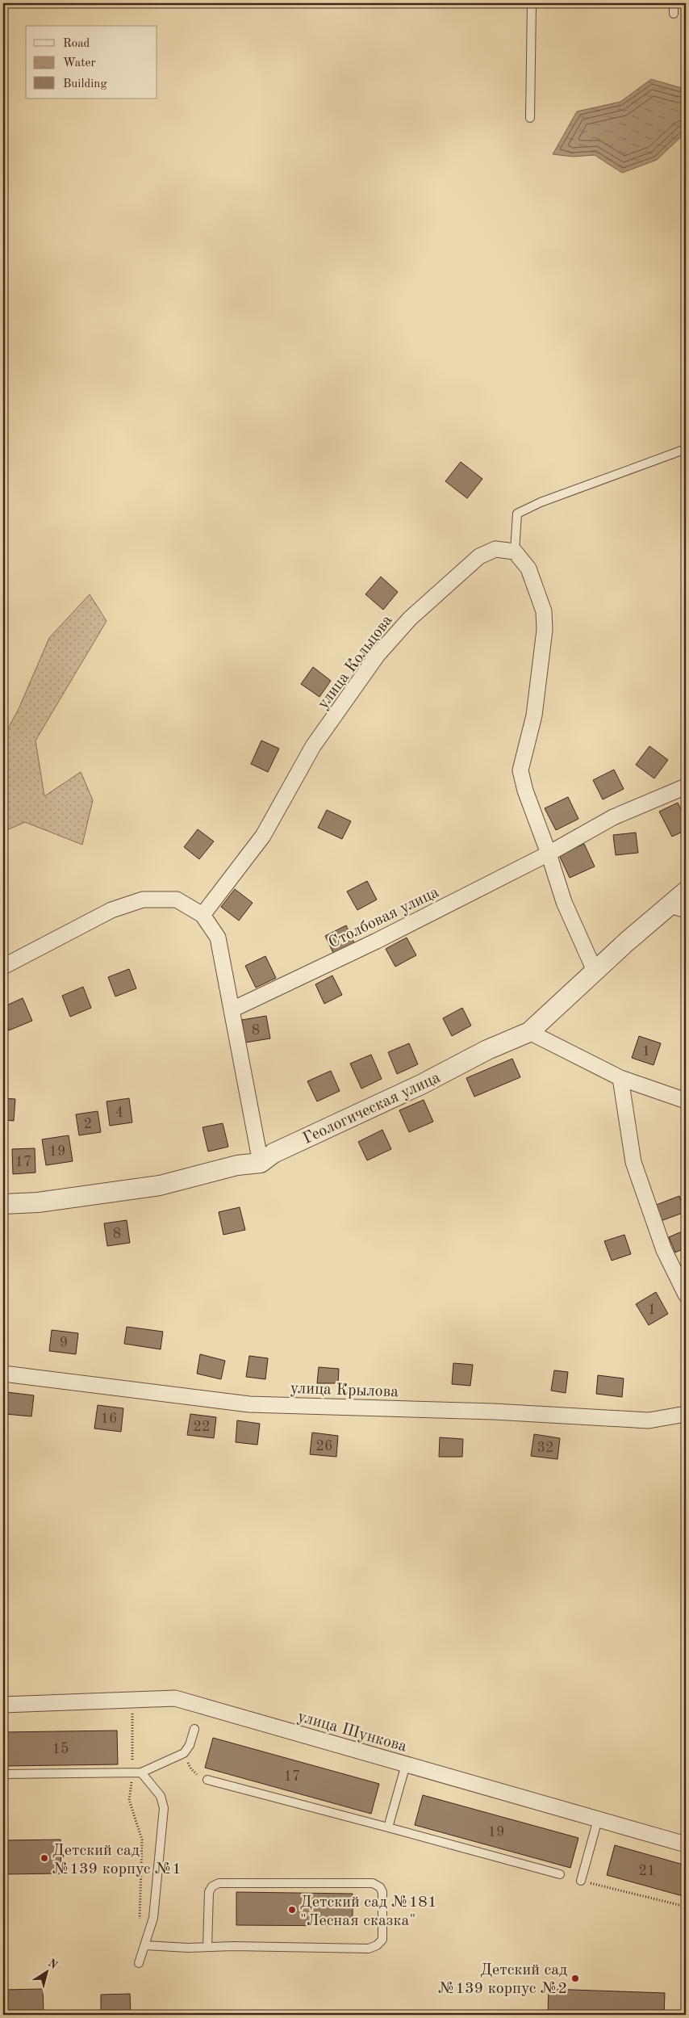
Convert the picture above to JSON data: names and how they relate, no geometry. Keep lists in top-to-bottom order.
{
  "streets": {
    "street": [
      "улица Кольцова",
      "Столбовая улица",
      "Геологическая улица",
      "улица Крылова",
      "улица Шункова"
    ]
  },
  "places": ["Детский сад №139 корпус №1", "Детский сад №181 \"Лесная сказка\"", "Детский сад №139 корпус №2"],
  "house_numbers": [
    "8",
    "1",
    "4",
    "2",
    "19",
    "17",
    "8",
    "1",
    "9",
    "16",
    "22",
    "26",
    "32",
    "15",
    "17",
    "19",
    "21"
  ],
  "legend": ["Road", "Water", "Building"],
  "north": "top right"
}
